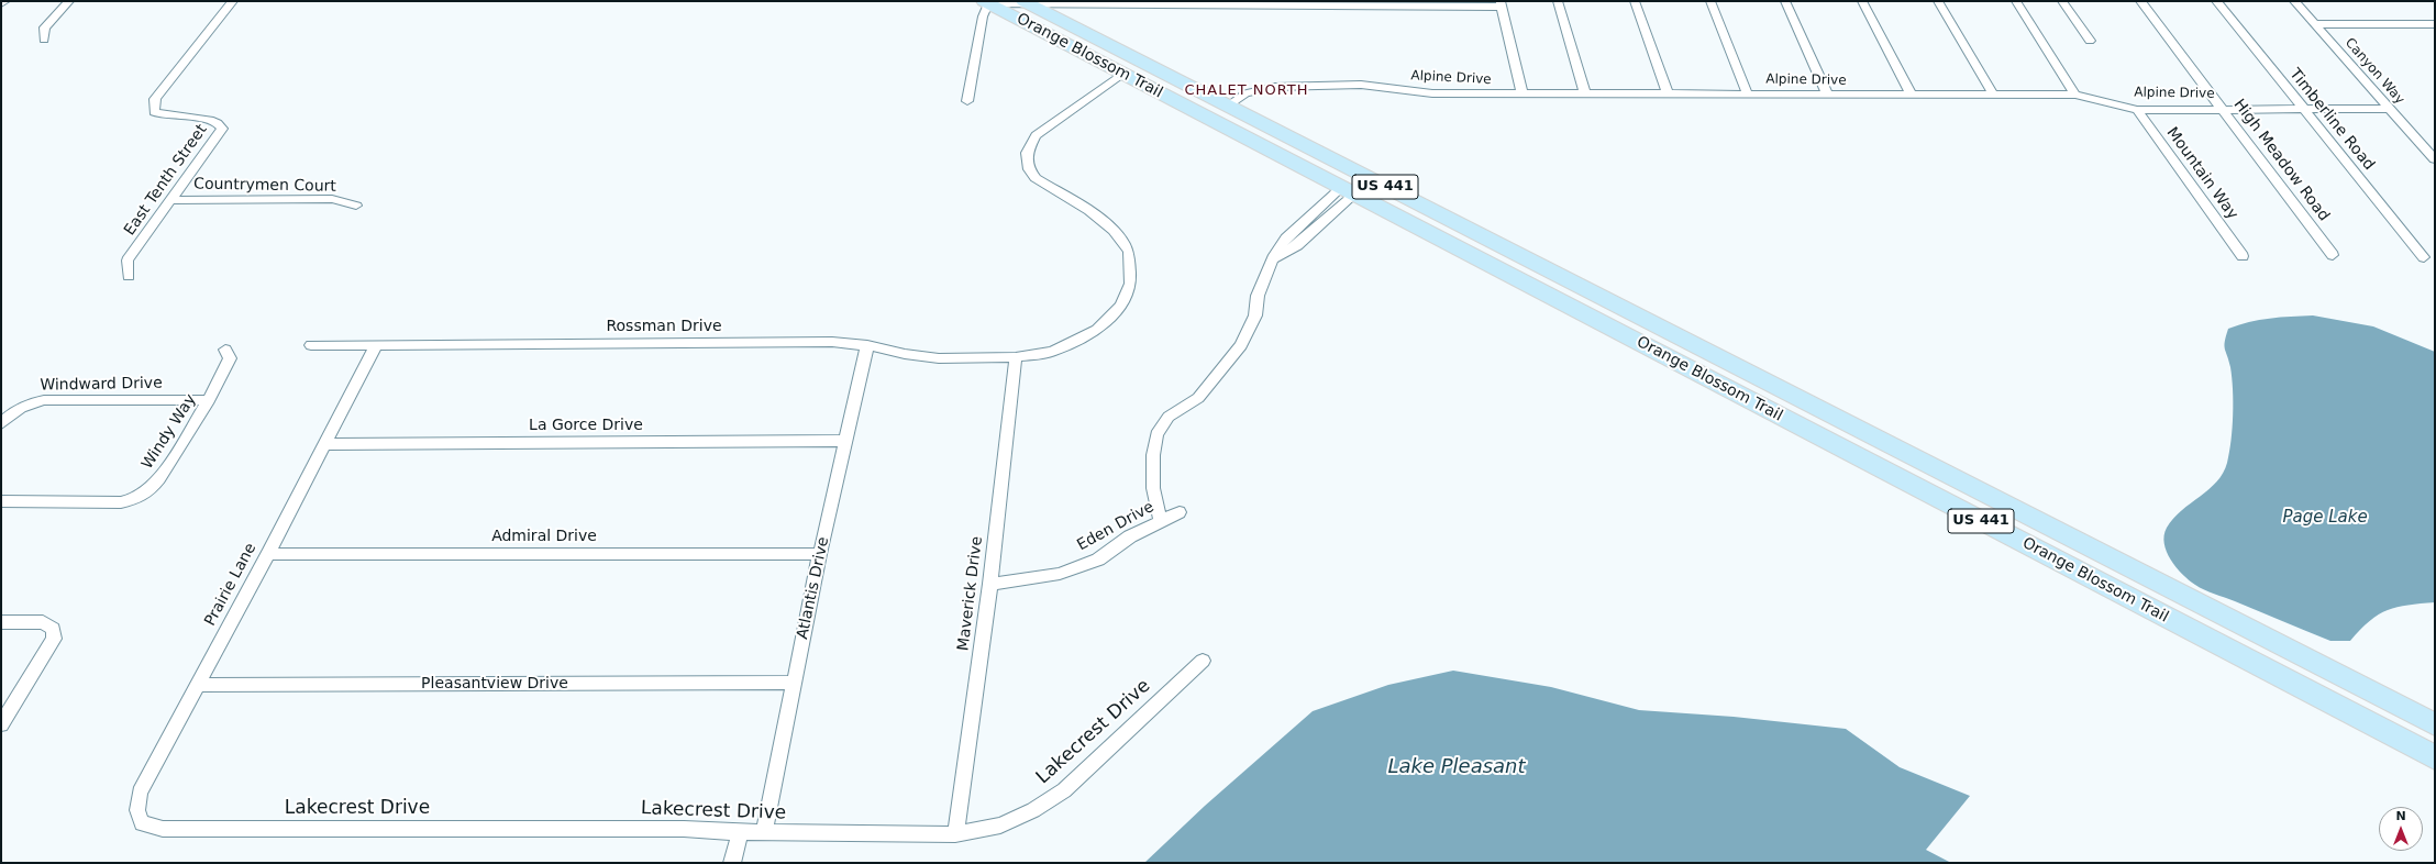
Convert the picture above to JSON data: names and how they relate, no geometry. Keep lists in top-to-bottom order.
{
  "streets": {
    "main road": ["Orange Blossom Trail", "US 441"],
    "street": [
      "Canyon Way",
      "Alpine Drive",
      "Timberline Road",
      "High Meadow Road",
      "Mountain Way",
      "East Tenth Street",
      "Countrymen Court",
      "Rossman Drive",
      "Windward Drive",
      "La Gorce Drive",
      "Windy Way",
      "Eden Drive",
      "Admiral Drive",
      "Prairie Lane",
      "Atlantis Drive",
      "Maverick Drive",
      "Pleasantview Drive",
      "Lakecrest Drive"
    ]
  },
  "crossings": [
    ["Orange Blossom Trail", "Alpine Drive"],
    ["Orange Blossom Trail", "Rossman Drive"],
    ["Canyon Way", "Alpine Drive"],
    ["Alpine Drive", "Timberline Road"],
    ["Alpine Drive", "High Meadow Road"],
    ["Alpine Drive", "Mountain Way"],
    ["East Tenth Street", "Countrymen Court"],
    ["Rossman Drive", "Prairie Lane"],
    ["Rossman Drive", "Atlantis Drive"],
    ["Rossman Drive", "Maverick Drive"],
    ["Windward Drive", "Windy Way"],
    ["La Gorce Drive", "Prairie Lane"],
    ["La Gorce Drive", "Atlantis Drive"],
    ["Eden Drive", "Maverick Drive"],
    ["Admiral Drive", "Prairie Lane"],
    ["Admiral Drive", "Atlantis Drive"],
    ["Prairie Lane", "Pleasantview Drive"],
    ["Prairie Lane", "Lakecrest Drive"],
    ["Atlantis Drive", "Pleasantview Drive"],
    ["Atlantis Drive", "Lakecrest Drive"],
    ["Maverick Drive", "Lakecrest Drive"]
  ],
  "districts": ["CHALET NORTH"],
  "water": ["Page Lake", "Lake Pleasant"],
  "north": "top"
}
